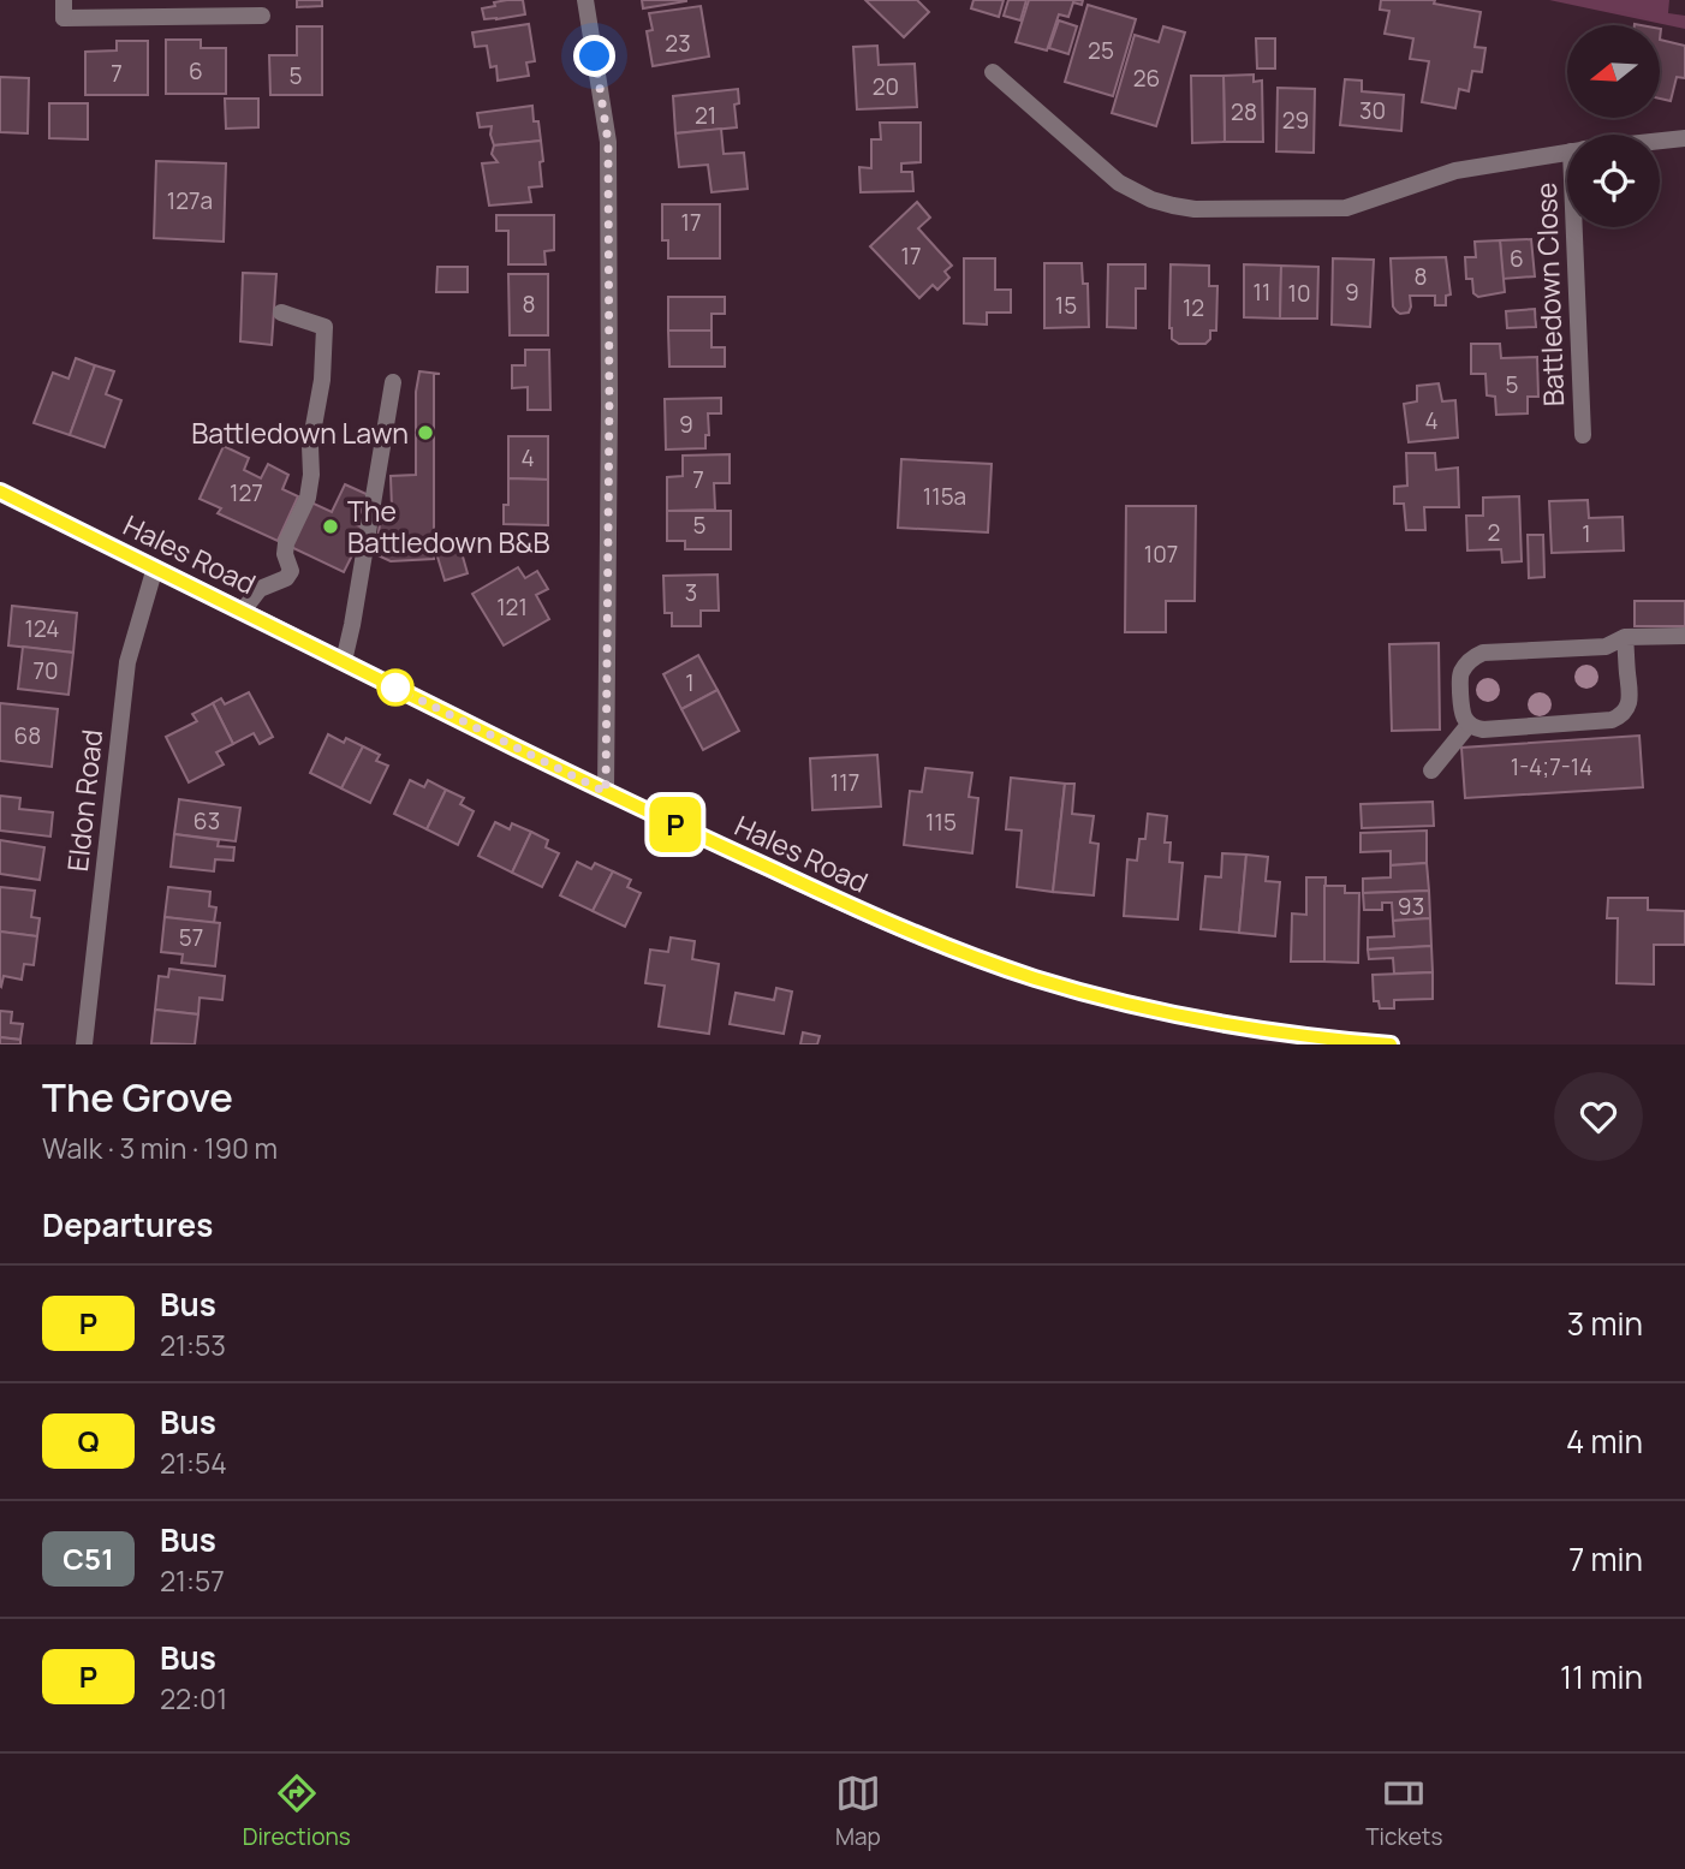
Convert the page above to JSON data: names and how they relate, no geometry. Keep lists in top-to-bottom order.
{
  "streets": {
    "main road": ["Hales Road"],
    "street": ["Battledown Close", "Eldon Road"]
  },
  "crossings": [
    ["Hales Road", "Eldon Road"]
  ],
  "places": ["Battledown Lawn", "The Battledown B&B"],
  "lines": ["bus line P"],
  "house_numbers": [
    "23",
    "25",
    "6",
    "7",
    "5",
    "26",
    "20",
    "30",
    "28",
    "21",
    "29",
    "127a",
    "17",
    "17",
    "6",
    "8",
    "11",
    "9",
    "10",
    "8",
    "15",
    "12",
    "5",
    "4",
    "9",
    "4",
    "7",
    "127",
    "115a",
    "5",
    "2",
    "1",
    "107",
    "3",
    "121",
    "124",
    "70",
    "1",
    "68",
    "1-4;7-14",
    "117",
    "63",
    "115",
    "93",
    "57"
  ],
  "north": "left",
  "page": {
    "on_map": "P",
    "heading": [
      ["The Grove", "Walk · 3 min · 190 m"],
      "Departures"
    ],
    "list": [
      {
        "mark": "P",
        "name": "Bus",
        "note": "21:53",
        "value": "3 min"
      },
      {
        "mark": "Q",
        "name": "Bus",
        "note": "21:54",
        "value": "4 min"
      },
      {
        "mark": "C51",
        "name": "Bus",
        "note": "21:57",
        "value": "7 min"
      },
      {
        "mark": "P",
        "name": "Bus",
        "note": "22:01",
        "value": "11 min"
      }
    ],
    "tabs": ["Directions", "Map", "Tickets"]
  }
}
